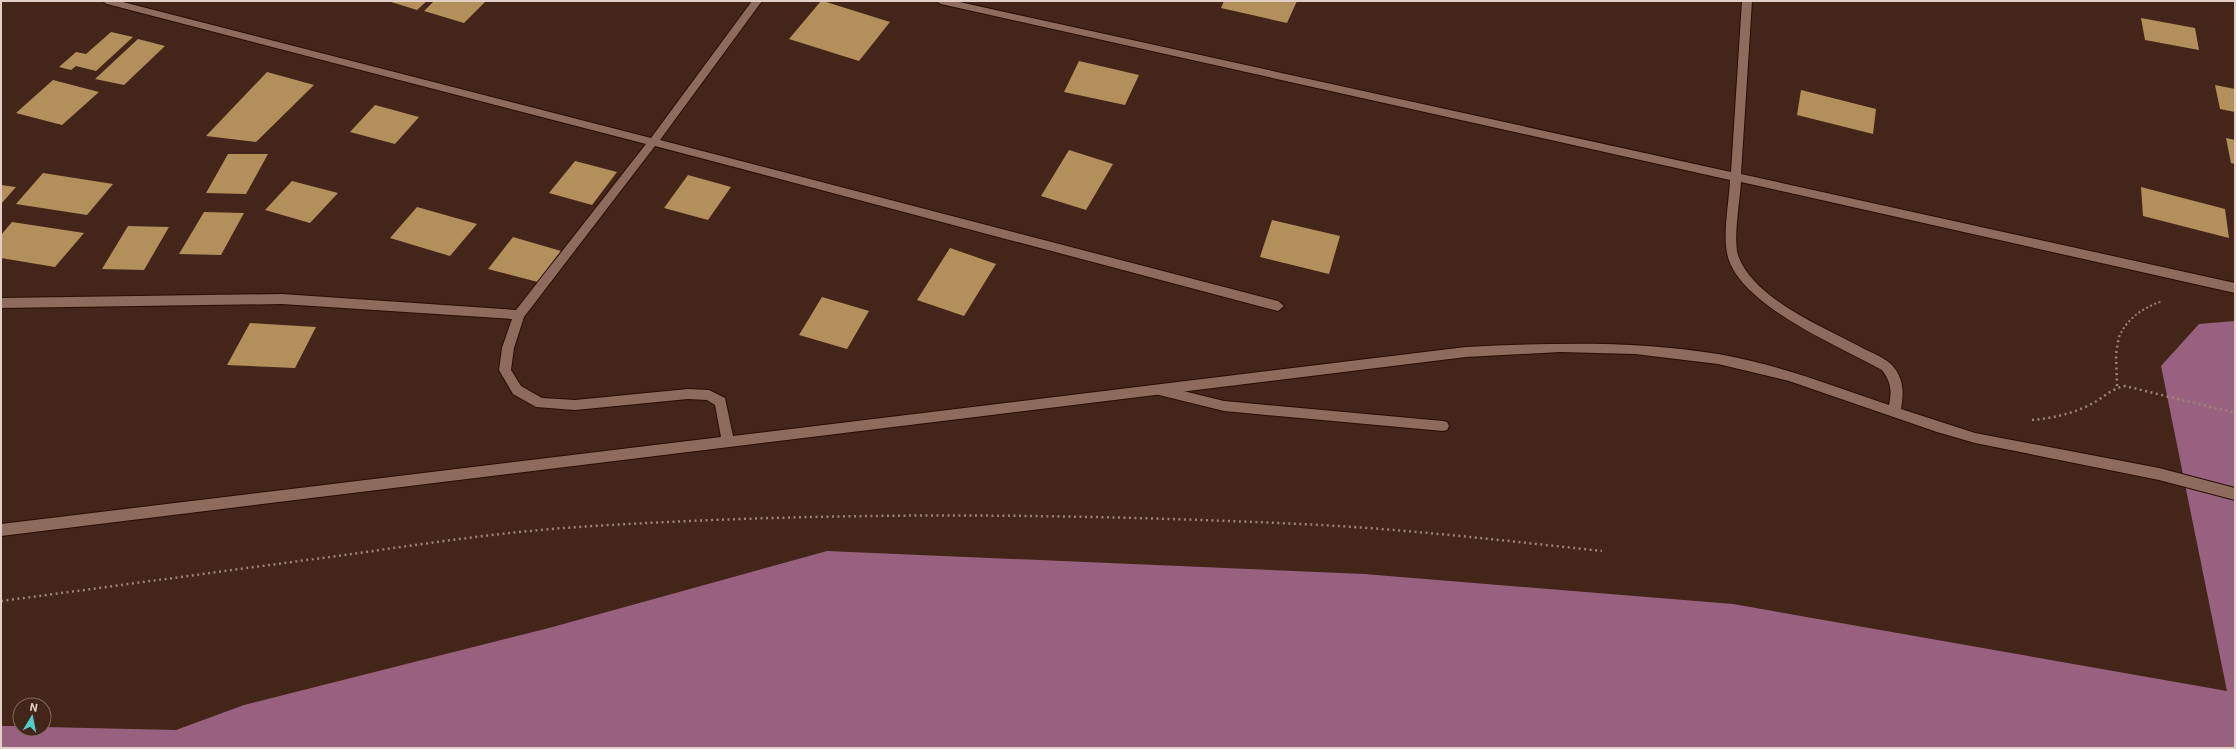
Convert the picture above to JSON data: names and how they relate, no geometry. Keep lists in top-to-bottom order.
{
  "north": "top"
}
